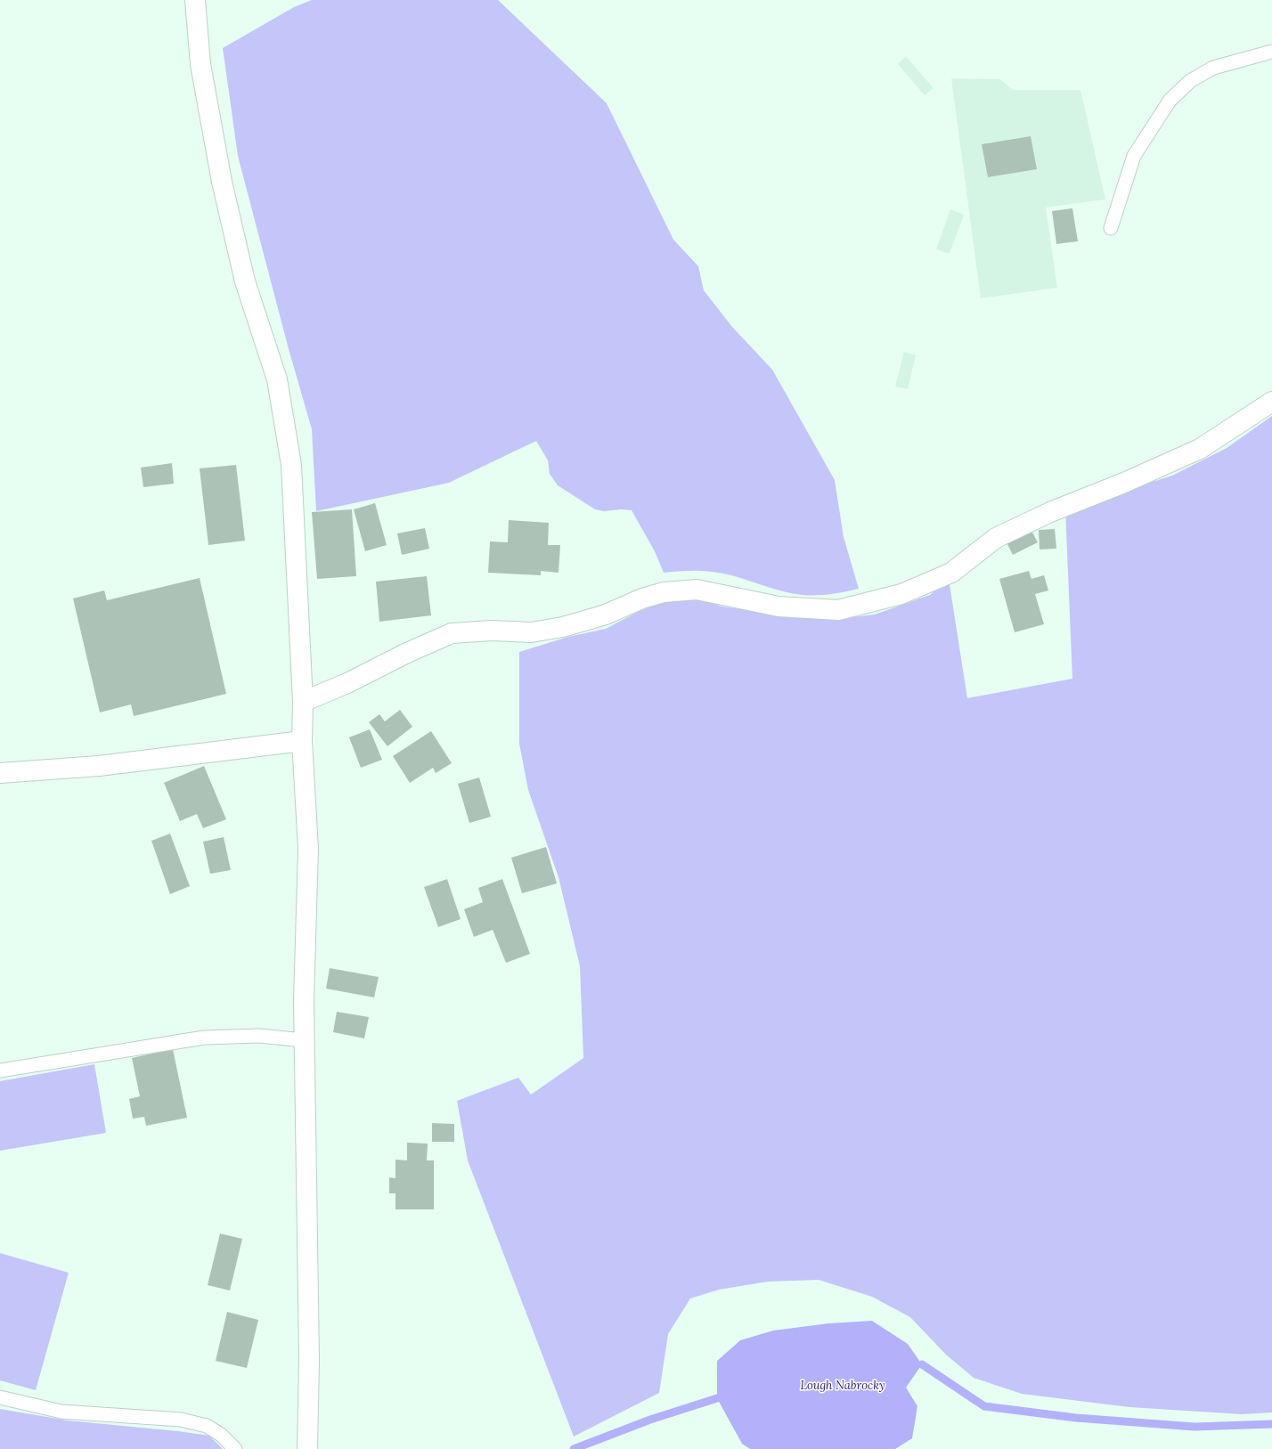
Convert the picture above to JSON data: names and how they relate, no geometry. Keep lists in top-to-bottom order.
{
  "water": ["Lough Nabrocky"]
}
